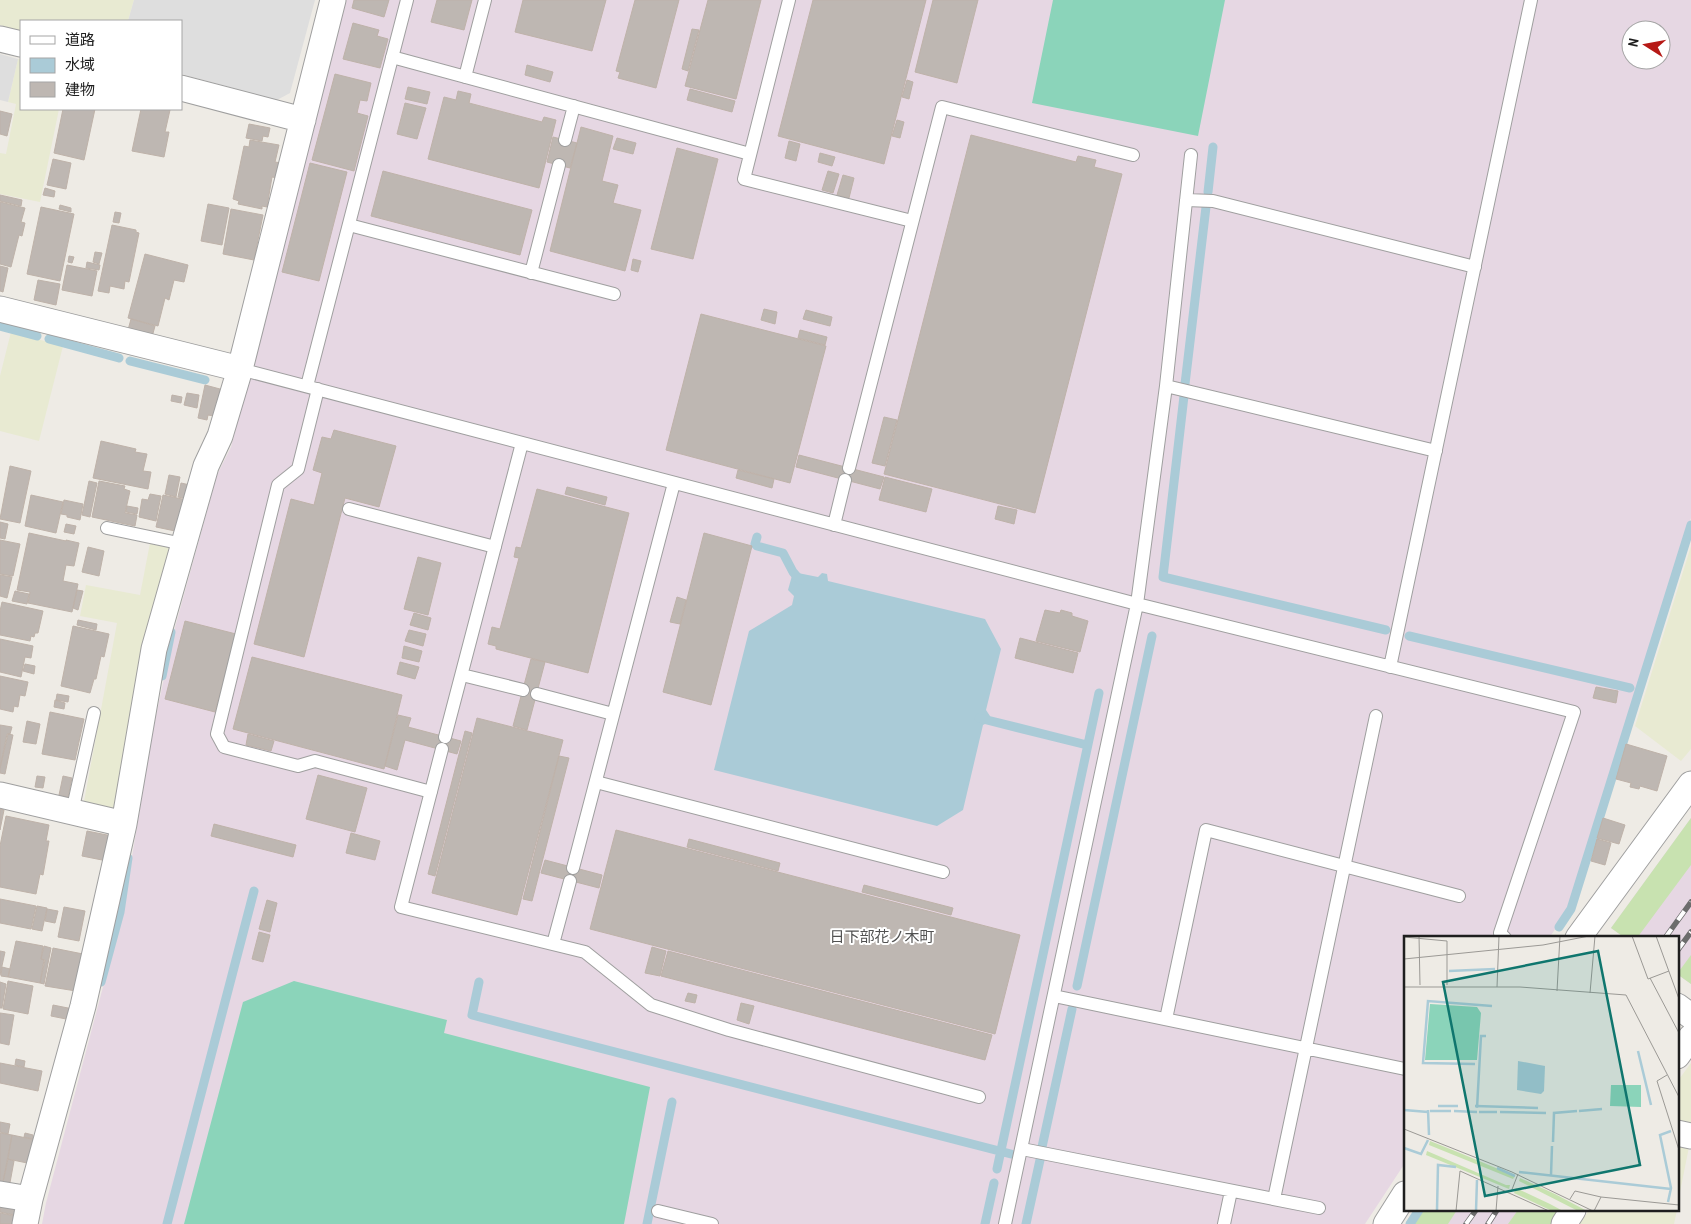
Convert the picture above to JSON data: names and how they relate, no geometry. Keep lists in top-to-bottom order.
{
  "districts": ["日下部花ノ木町"],
  "legend": ["道路", "水域", "建物"],
  "north": "left"
}
